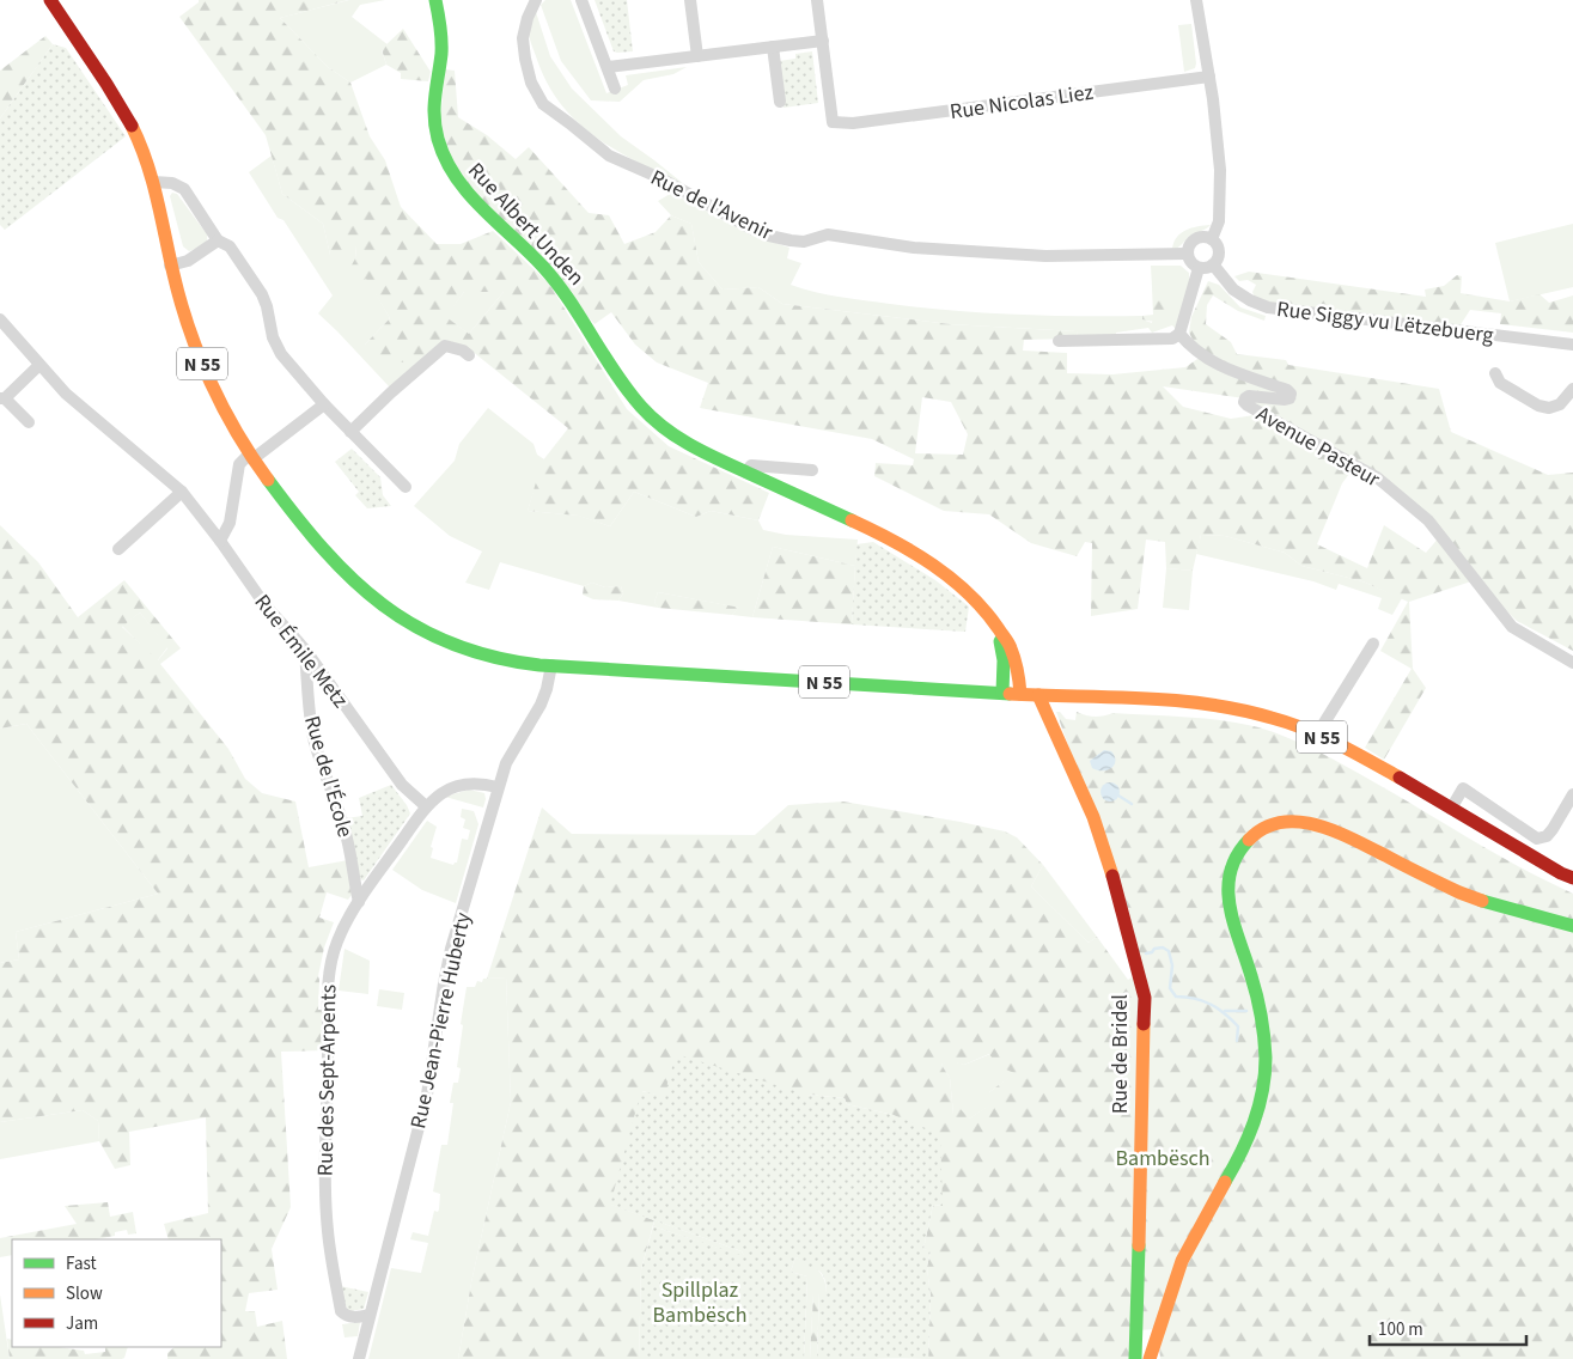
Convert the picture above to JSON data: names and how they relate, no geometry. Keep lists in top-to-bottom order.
{
  "streets": {
    "main road": ["Rue Albert Unden", "N 55", "Rue de Bridel"],
    "street": [
      "Rue Nicolas Liez",
      "Rue de l'Avenir",
      "Rue Siggy vu Lëtzebuerg",
      "Avenue Pasteur",
      "Rue Émile Metz",
      "Rue de l'École",
      "Rue Jean-Pierre Huberty",
      "Rue des Sept-Arpents"
    ]
  },
  "crossings": [
    ["Rue de l'Avenir", "Rue Siggy vu Lëtzebuerg"],
    ["Rue Albert Unden", "N 55"],
    ["N 55", "Rue Jean-Pierre Huberty"],
    ["N 55", "Rue de Bridel"],
    ["Rue Émile Metz", "Rue de l'École"],
    ["Rue Émile Metz", "Rue des Sept-Arpents"],
    ["Rue de l'École", "Rue des Sept-Arpents"],
    ["Rue Jean-Pierre Huberty", "Rue des Sept-Arpents"]
  ],
  "parks": ["Bambësch", "Spillplaz Bambësch"],
  "legend": ["Fast", "Slow", "Jam"],
  "scale_bar": "100 m"
}
